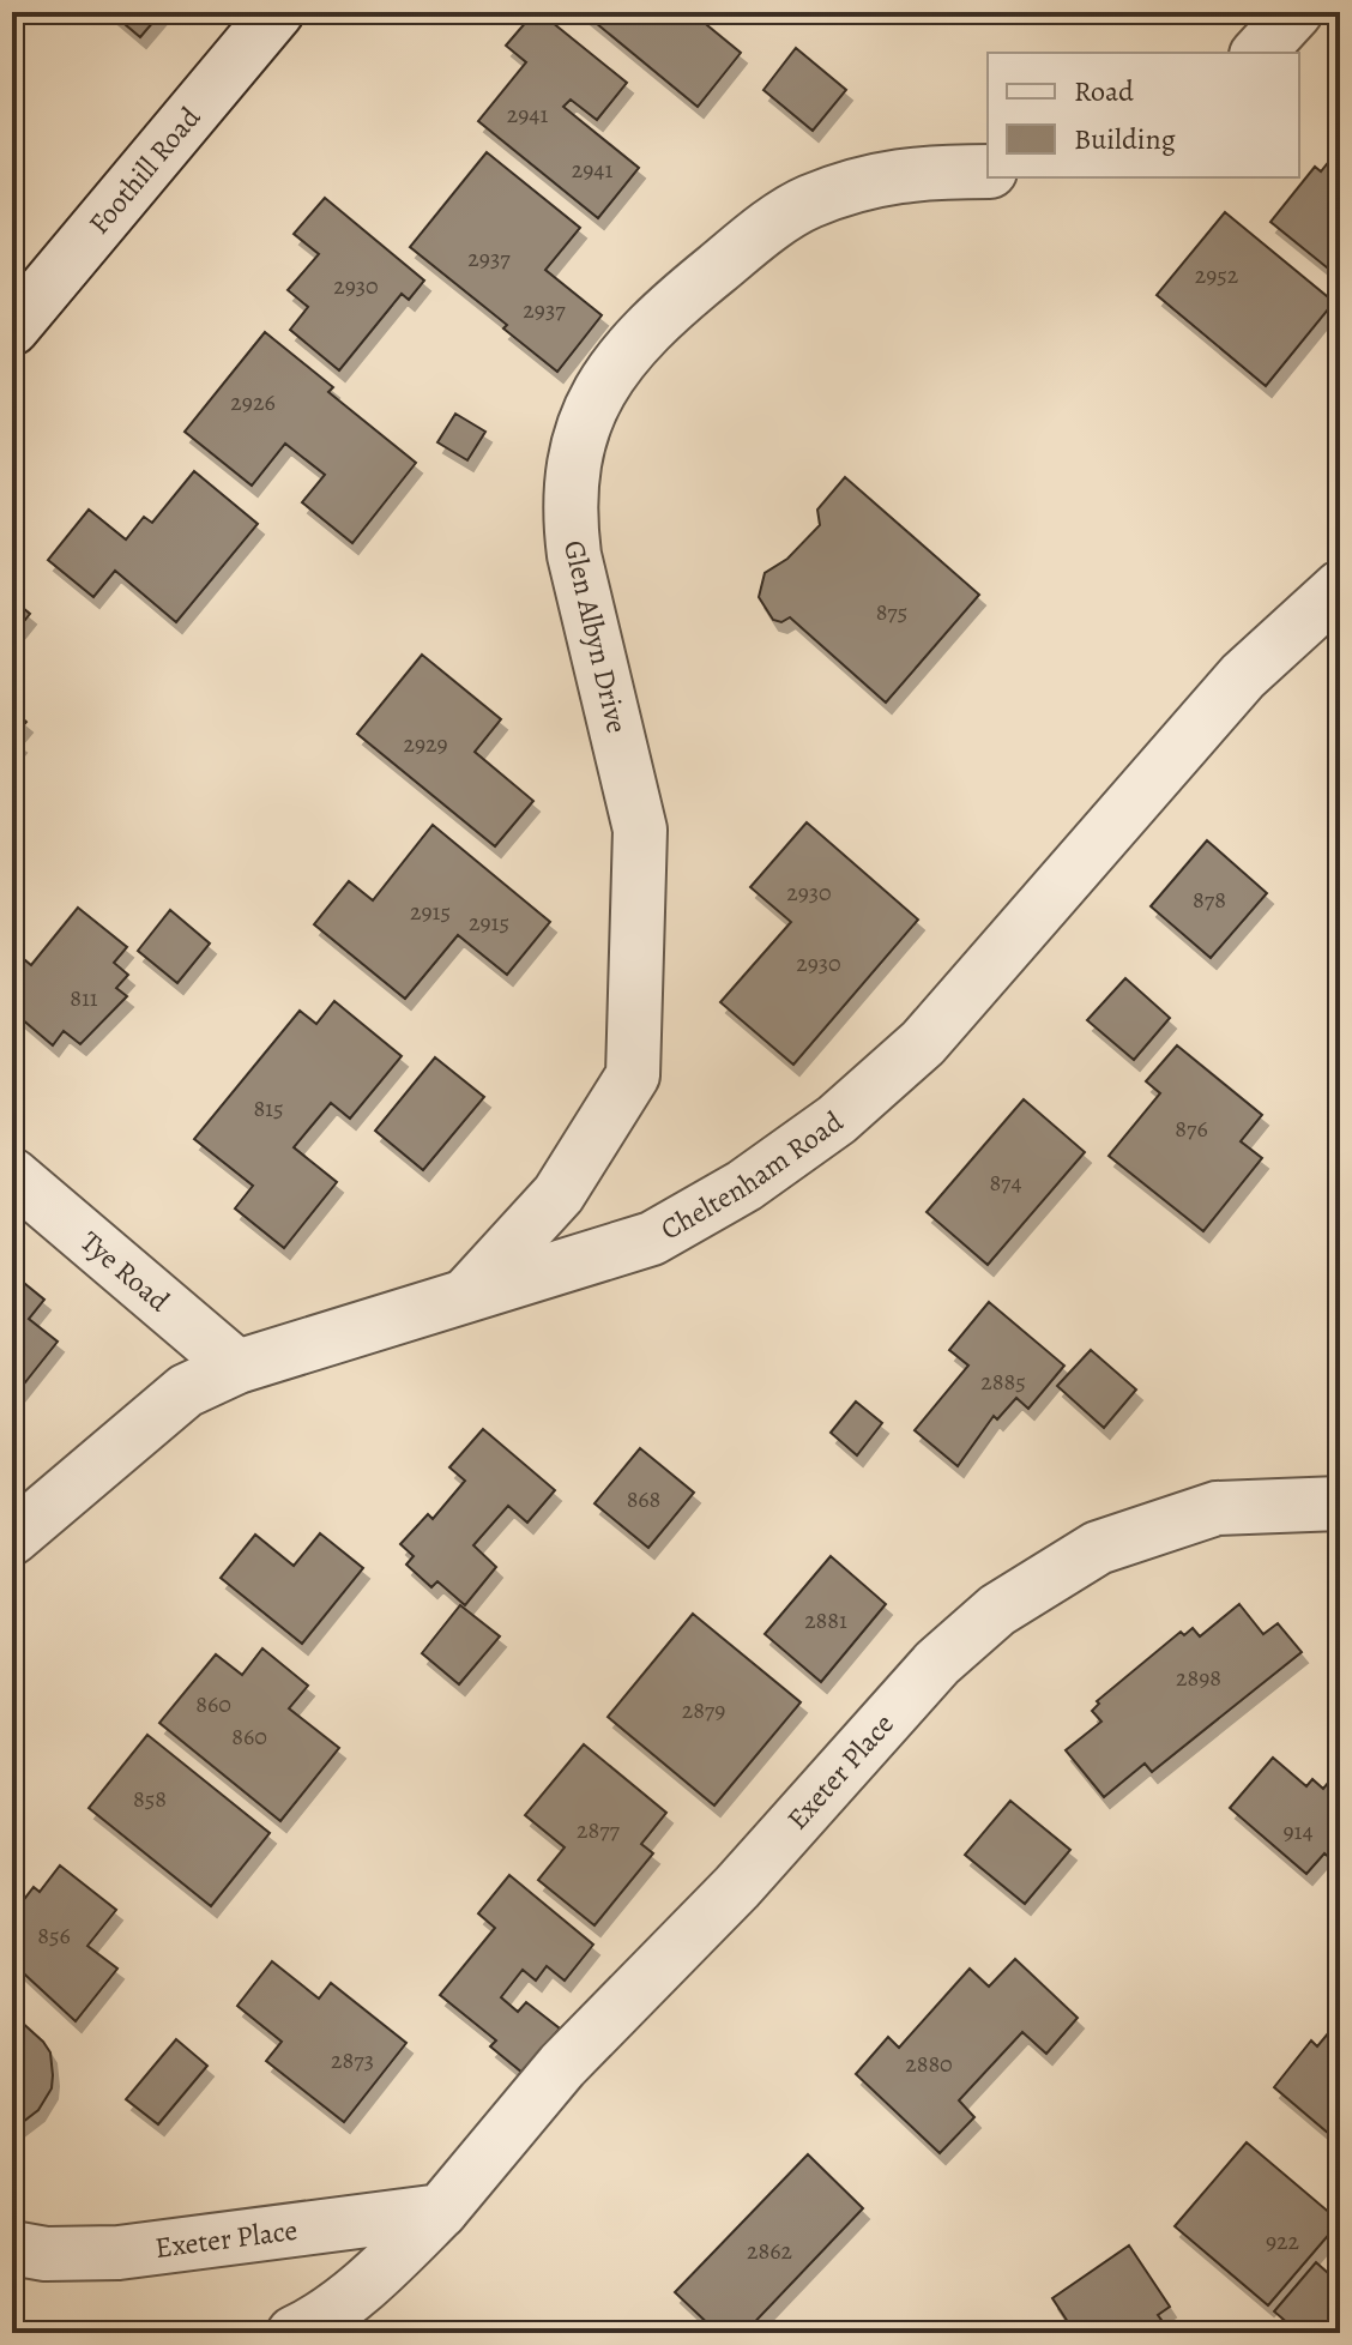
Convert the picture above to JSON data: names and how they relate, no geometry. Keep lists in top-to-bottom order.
{
  "streets": {
    "street": [
      "Foothill Road",
      "Glen Albyn Drive",
      "Cheltenham Road",
      "Tye Road",
      "Exeter Place"
    ]
  },
  "crossings": [
    ["Glen Albyn Drive", "Cheltenham Road"],
    ["Cheltenham Road", "Tye Road"]
  ],
  "house_numbers": [
    "2941",
    "2941",
    "2937",
    "2952",
    "2930",
    "2937",
    "2926",
    "875",
    "2929",
    "2930",
    "878",
    "2915",
    "2915",
    "2930",
    "811",
    "815",
    "876",
    "874",
    "2885",
    "868",
    "2881",
    "2898",
    "860",
    "2879",
    "860",
    "858",
    "2877",
    "914",
    "856",
    "2873",
    "2880",
    "922",
    "2862"
  ],
  "legend": ["Road", "Building"]
}
